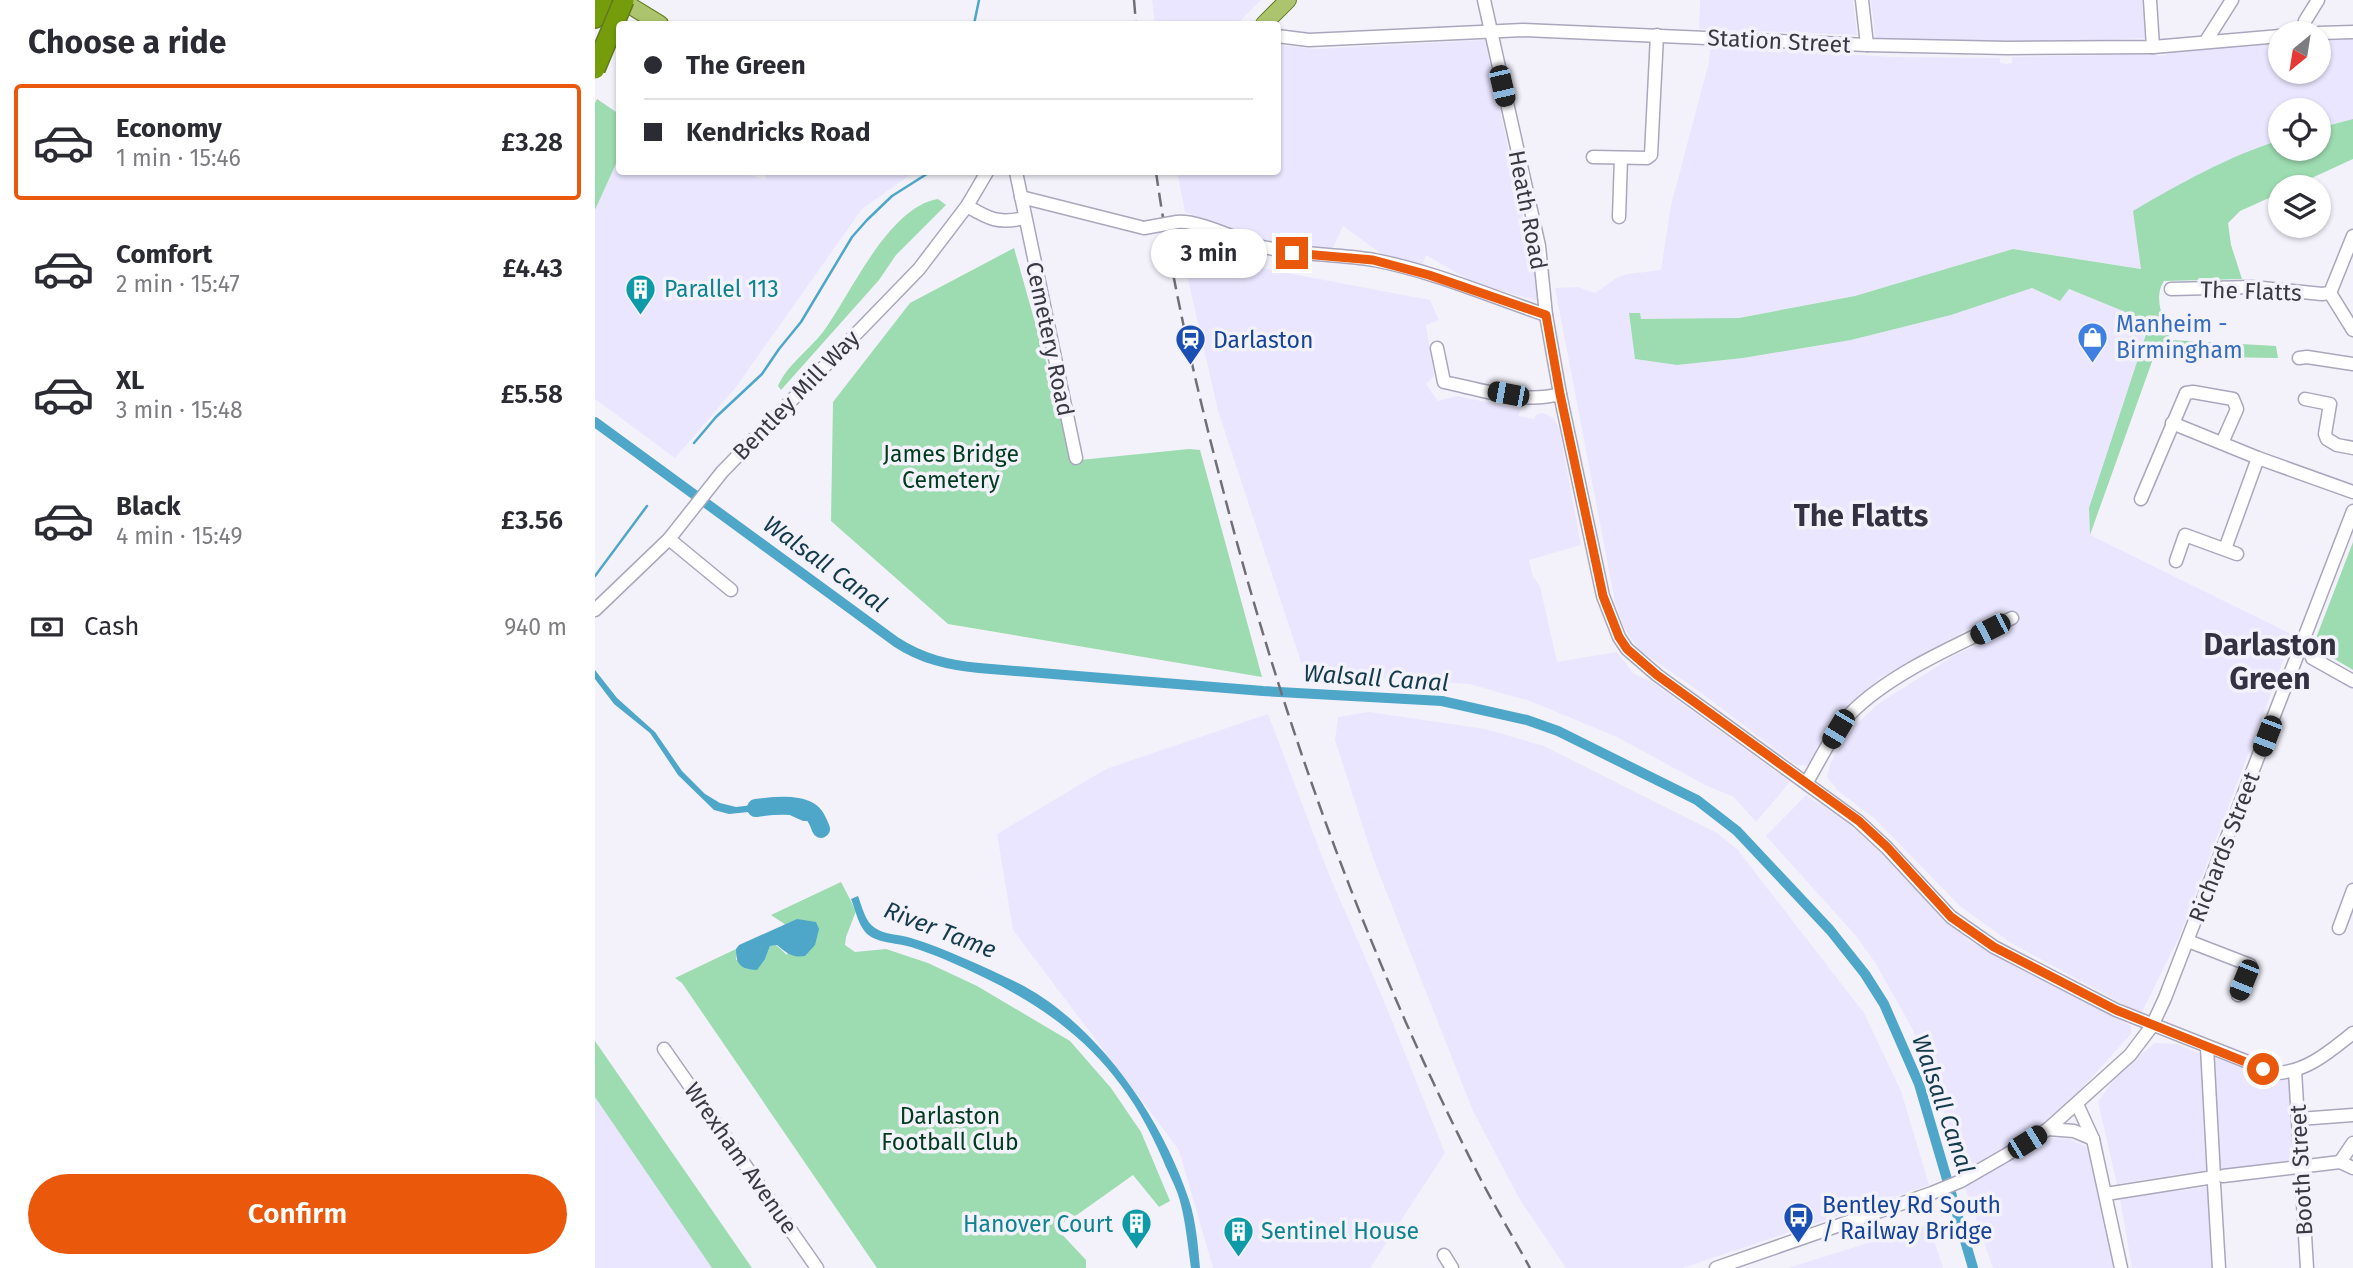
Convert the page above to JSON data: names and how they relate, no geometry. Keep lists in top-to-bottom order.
{
  "streets": {
    "street": [
      "Station Street",
      "Heath Road",
      "The Flatts",
      "Cemetery Road",
      "Bentley Mill Way",
      "Richards Street",
      "Wrexham Avenue",
      "Booth Street"
    ]
  },
  "crossings": [
    ["Station Street", "Heath Road"],
    ["Heath Road", "Richards Street"],
    ["Heath Road", "Booth Street"]
  ],
  "districts": ["The Flatts", "Darlaston Green"],
  "water": ["Walsall Canal", "River Tame"],
  "parks": ["James Bridge Cemetery", "Darlaston Football Club"],
  "places": {
    "building": ["Parallel 113", "Hanover Court", "Sentinel House"],
    "shop": ["Manheim - Birmingham"],
    "station": ["Darlaston"],
    "bus stop": ["Bentley Rd South / Railway Bridge"]
  },
  "north": "bottom left",
  "page": {
    "heading": "Choose a ride",
    "banner": ["The Green", "Kendricks Road"],
    "list": [
      {
        "name": "Economy",
        "note": "1 min · 15:46",
        "value": "£3.28"
      },
      {
        "name": "Comfort",
        "note": "2 min · 15:47",
        "value": "£4.43"
      },
      {
        "name": "XL",
        "note": "3 min · 15:48",
        "value": "£5.58"
      },
      {
        "name": "Black",
        "note": "4 min · 15:49",
        "value": "£3.56"
      }
    ],
    "bubble": "3 min",
    "pay": ["Cash", "940 m"],
    "buttons": "Confirm"
  }
}
